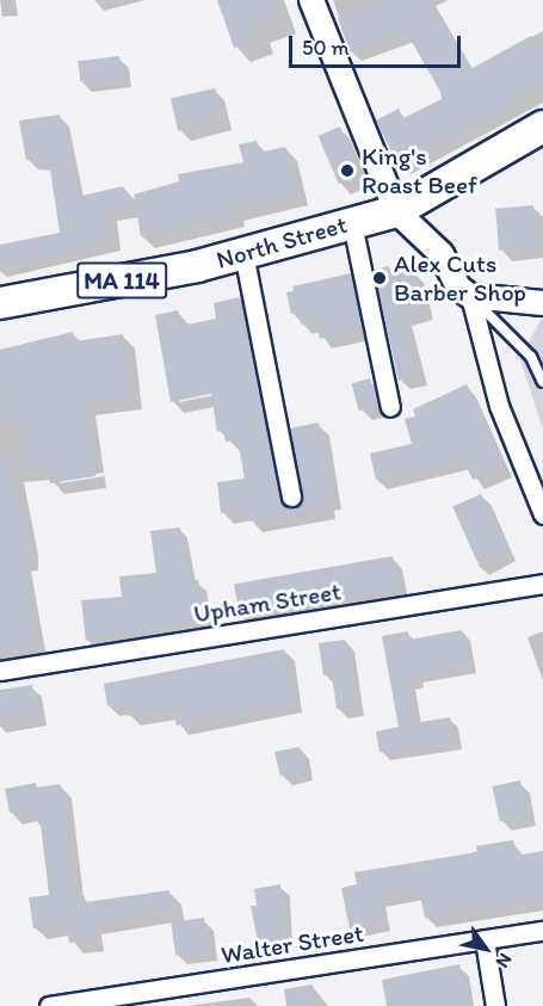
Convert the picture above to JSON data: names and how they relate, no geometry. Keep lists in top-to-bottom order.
{
  "streets": {
    "highway": ["North Street", "MA 114"],
    "street": ["Upham Street", "Walter Street"]
  },
  "places": ["King's Roast Beef", "Alex Cuts Barber Shop"],
  "scale_bar": "50 m",
  "north": "bottom right"
}
